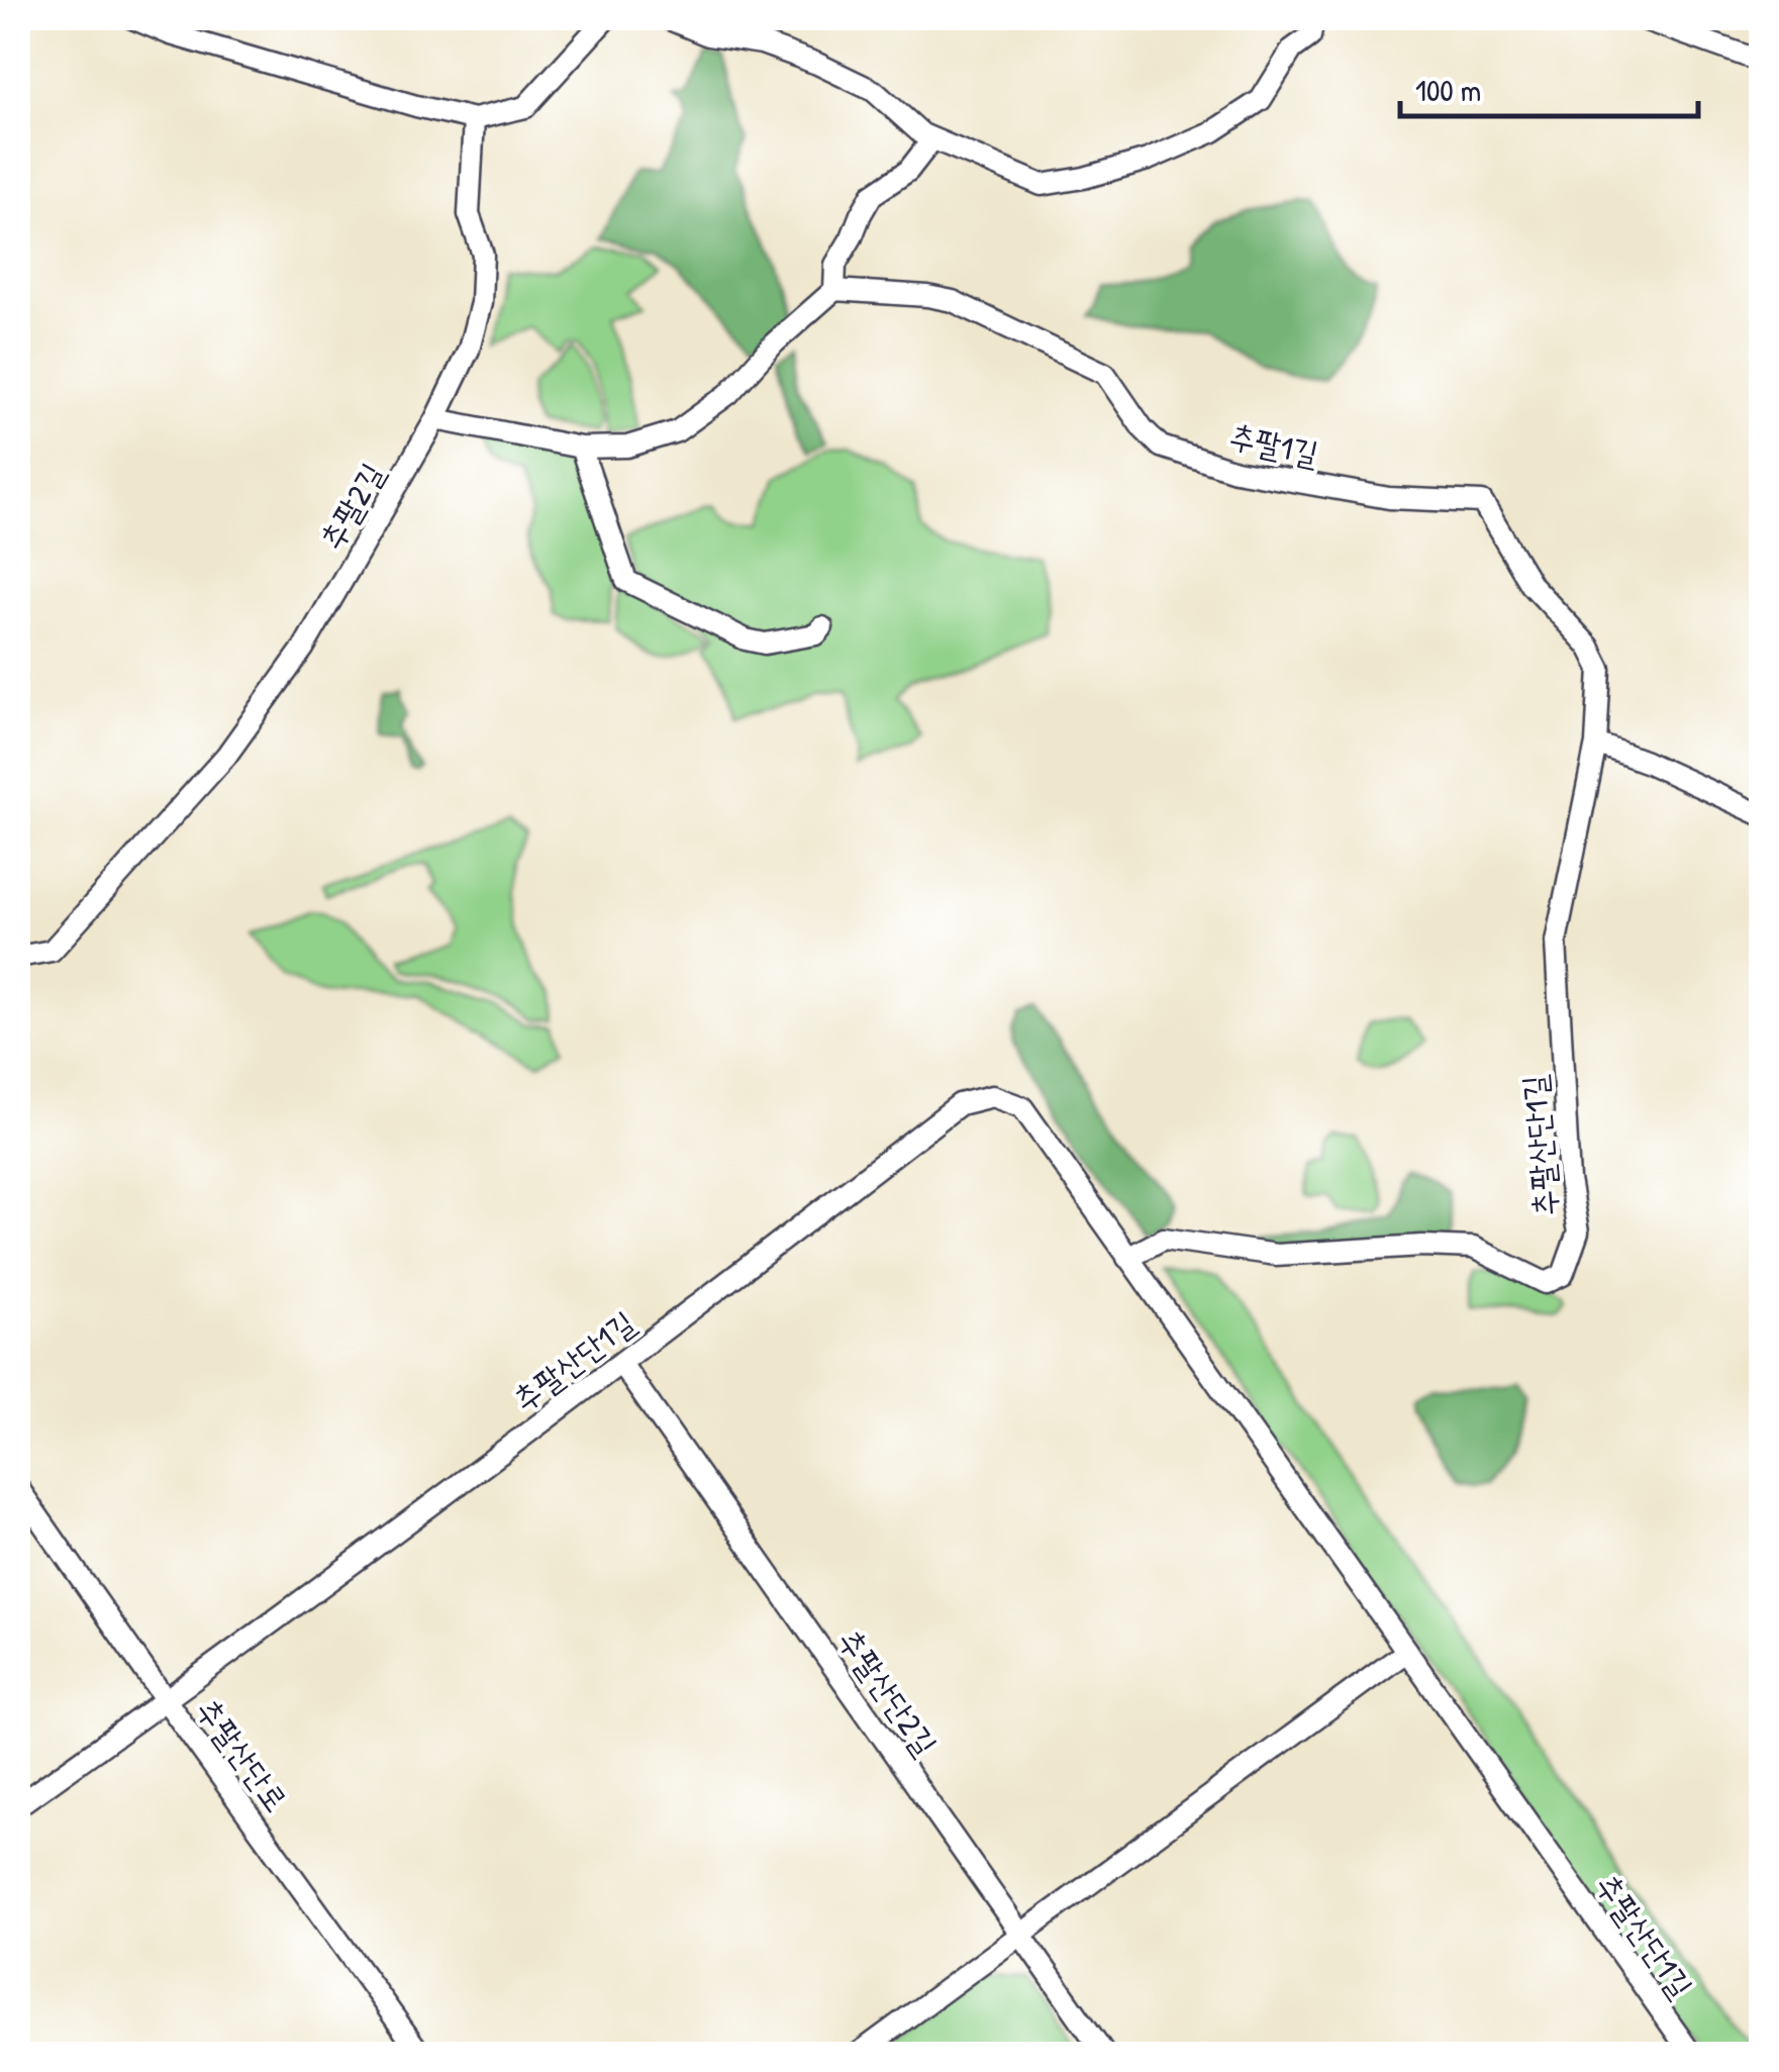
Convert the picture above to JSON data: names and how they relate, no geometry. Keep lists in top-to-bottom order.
{
  "streets": {
    "street": [
      "추팔1길",
      "추팔2길",
      "추팔산단1길",
      "추팔산단2길",
      "추팔산단로"
    ]
  },
  "crossings": [
    ["추팔1길", "추팔산단1길"],
    ["추팔산단1길", "추팔산단2길"],
    ["추팔산단1길", "추팔산단로"]
  ],
  "scale_bar": "100 m"
}
